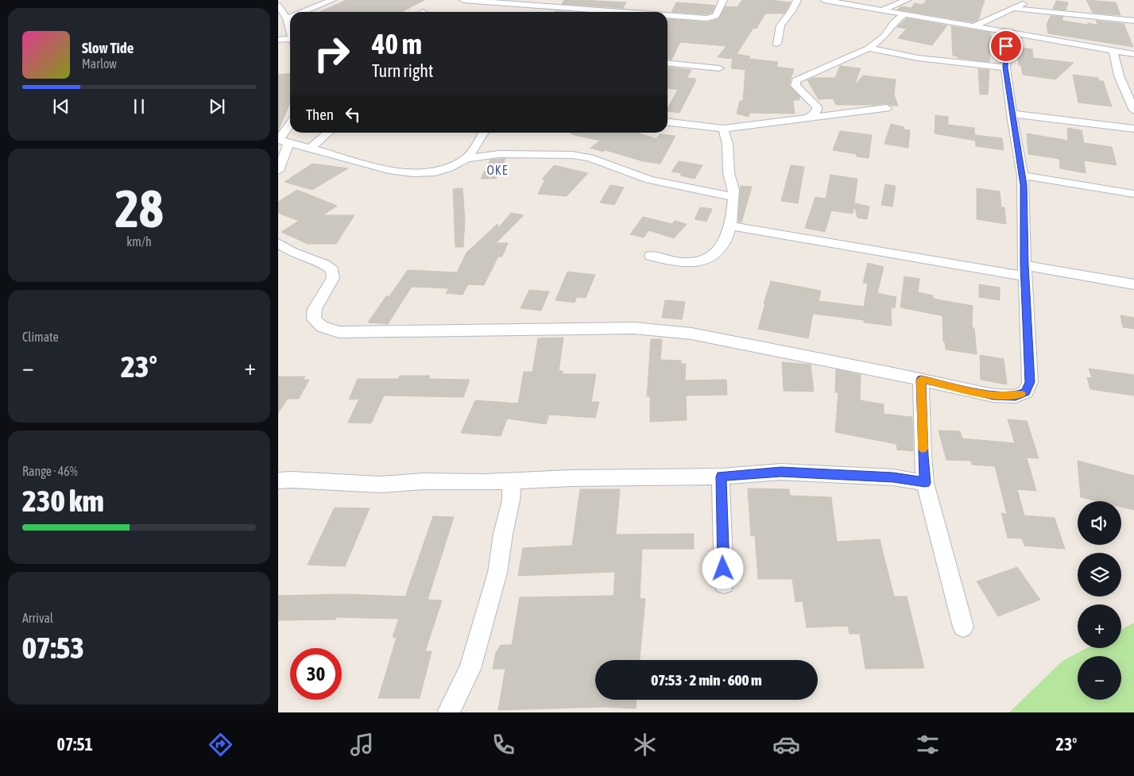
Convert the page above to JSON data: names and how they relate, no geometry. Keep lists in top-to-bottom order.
{
  "districts": ["OKE"],
  "page": {
    "turn": ["40 m", "Turn right"],
    "song": ["Slow Tide", "Marlow"],
    "then": "Then",
    "tile": [
      ["28", "km/h"],
      "Climate",
      ["Range · 46%", "230 km"],
      ["Arrival", "07:53"]
    ],
    "heat": ["−", "23°", "+"],
    "map_buttons": ["+", "−"],
    "limit": "30",
    "trip": "07:53 · 2 min · 600 m",
    "tabs": ["07:51", "23°"]
  }
}
